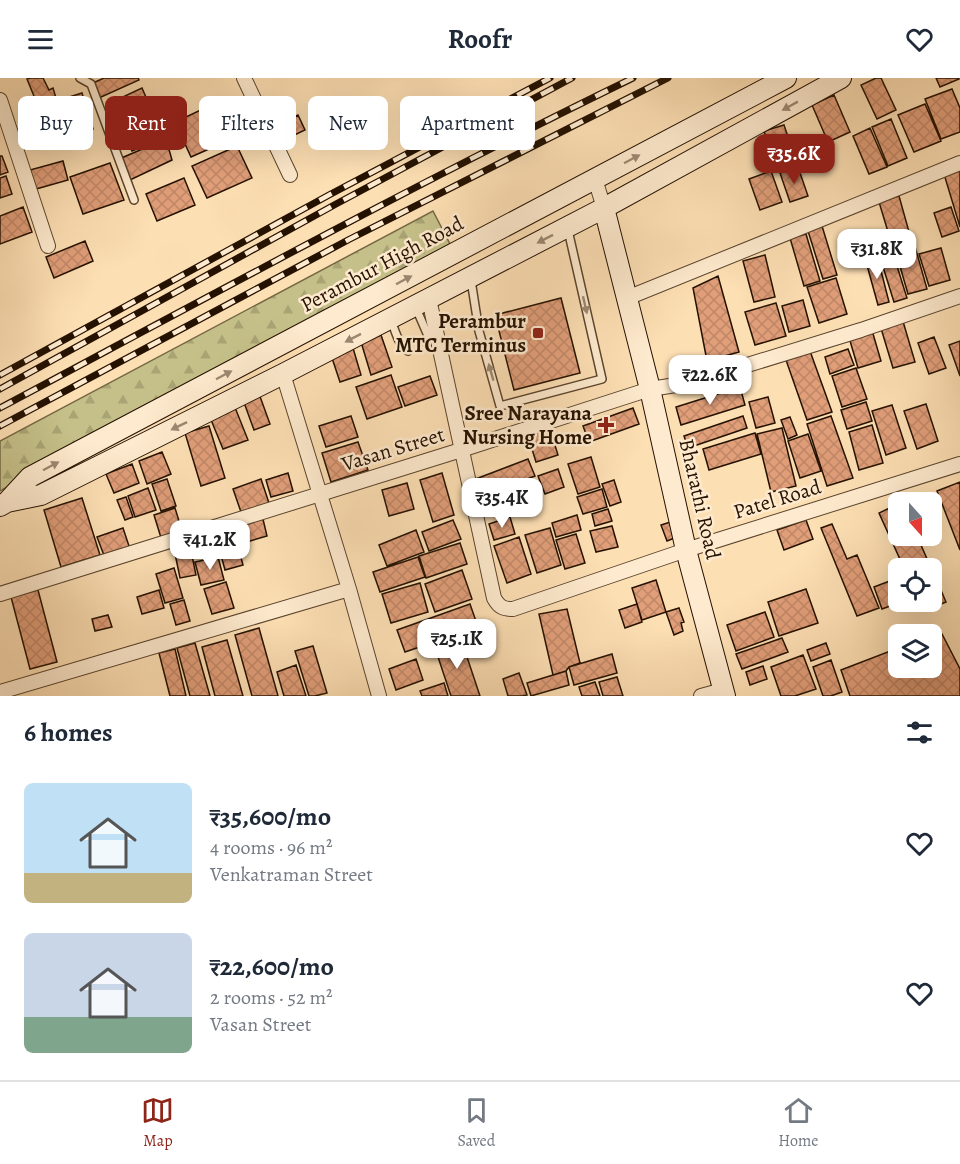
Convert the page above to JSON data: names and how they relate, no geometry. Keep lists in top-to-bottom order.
{
  "streets": {
    "main road": ["Perambur High Road", "Bharathi Road"],
    "street": ["Vasan Street", "Patel Road"]
  },
  "crossings": [
    ["Vasan Street", "Bharathi Road"],
    ["Vasan Street", "Patel Road"],
    ["Bharathi Road", "Patel Road"]
  ],
  "places": {
    "transit": ["Perambur MTC Terminus"],
    "health": ["Sree Narayana Nursing Home"]
  },
  "north": "bottom",
  "page": {
    "header": "Roofr",
    "chip": [
      "Buy",
      "Rent",
      "Filters",
      "New",
      "Apartment"
    ],
    "price": [
      "₹35.6K",
      "₹31.8K",
      "₹22.6K",
      "₹35.4K",
      "₹41.2K",
      "₹25.1K"
    ],
    "heading": "6 homes",
    "list": [
      {
        "name": "₹35,600/mo",
        "note": "4 rooms · 96 m² · Venkatraman Street"
      },
      {
        "name": "₹22,600/mo",
        "note": "2 rooms · 52 m² · Vasan Street"
      }
    ],
    "tabs": ["Map", "Saved", "Home"]
  }
}
